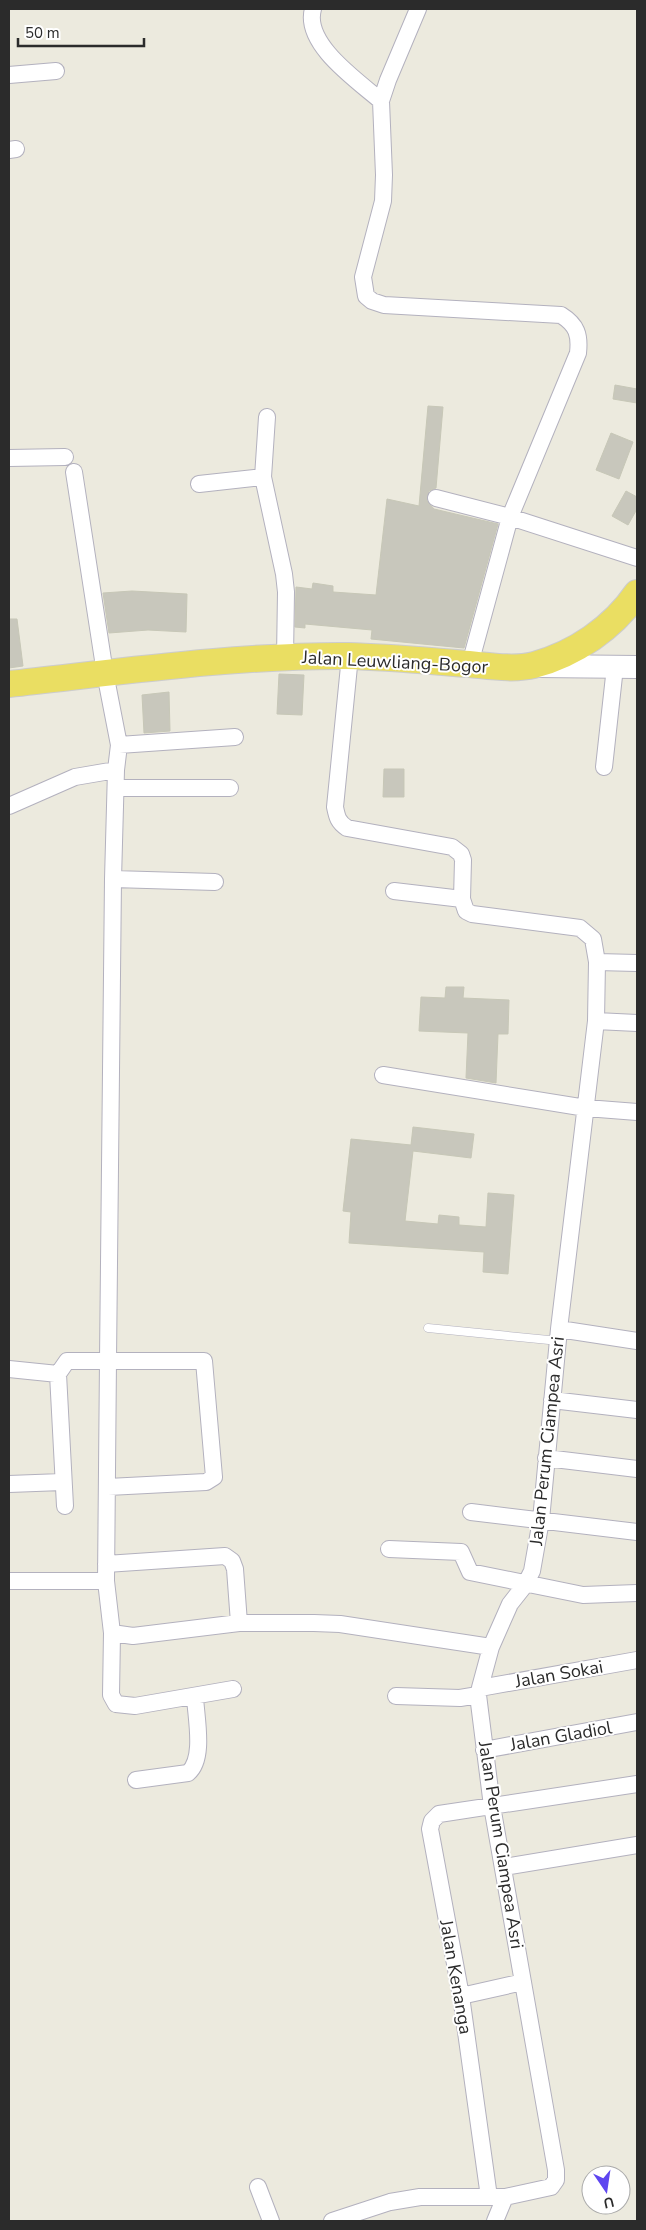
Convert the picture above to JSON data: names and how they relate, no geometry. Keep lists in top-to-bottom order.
{
  "streets": {
    "highway": ["Jalan Leuwliang-Bogor"],
    "street": [
      "Jalan Perum Ciampea Asri",
      "Jalan Sokai",
      "Jalan Gladiol",
      "Jalan Kenanga"
    ]
  },
  "crossings": [
    ["Jalan Perum Ciampea Asri", "Jalan Sokai"],
    ["Jalan Perum Ciampea Asri", "Jalan Gladiol"],
    ["Jalan Perum Ciampea Asri", "Jalan Kenanga"]
  ],
  "scale_bar": "50 m",
  "north": "bottom"
}
